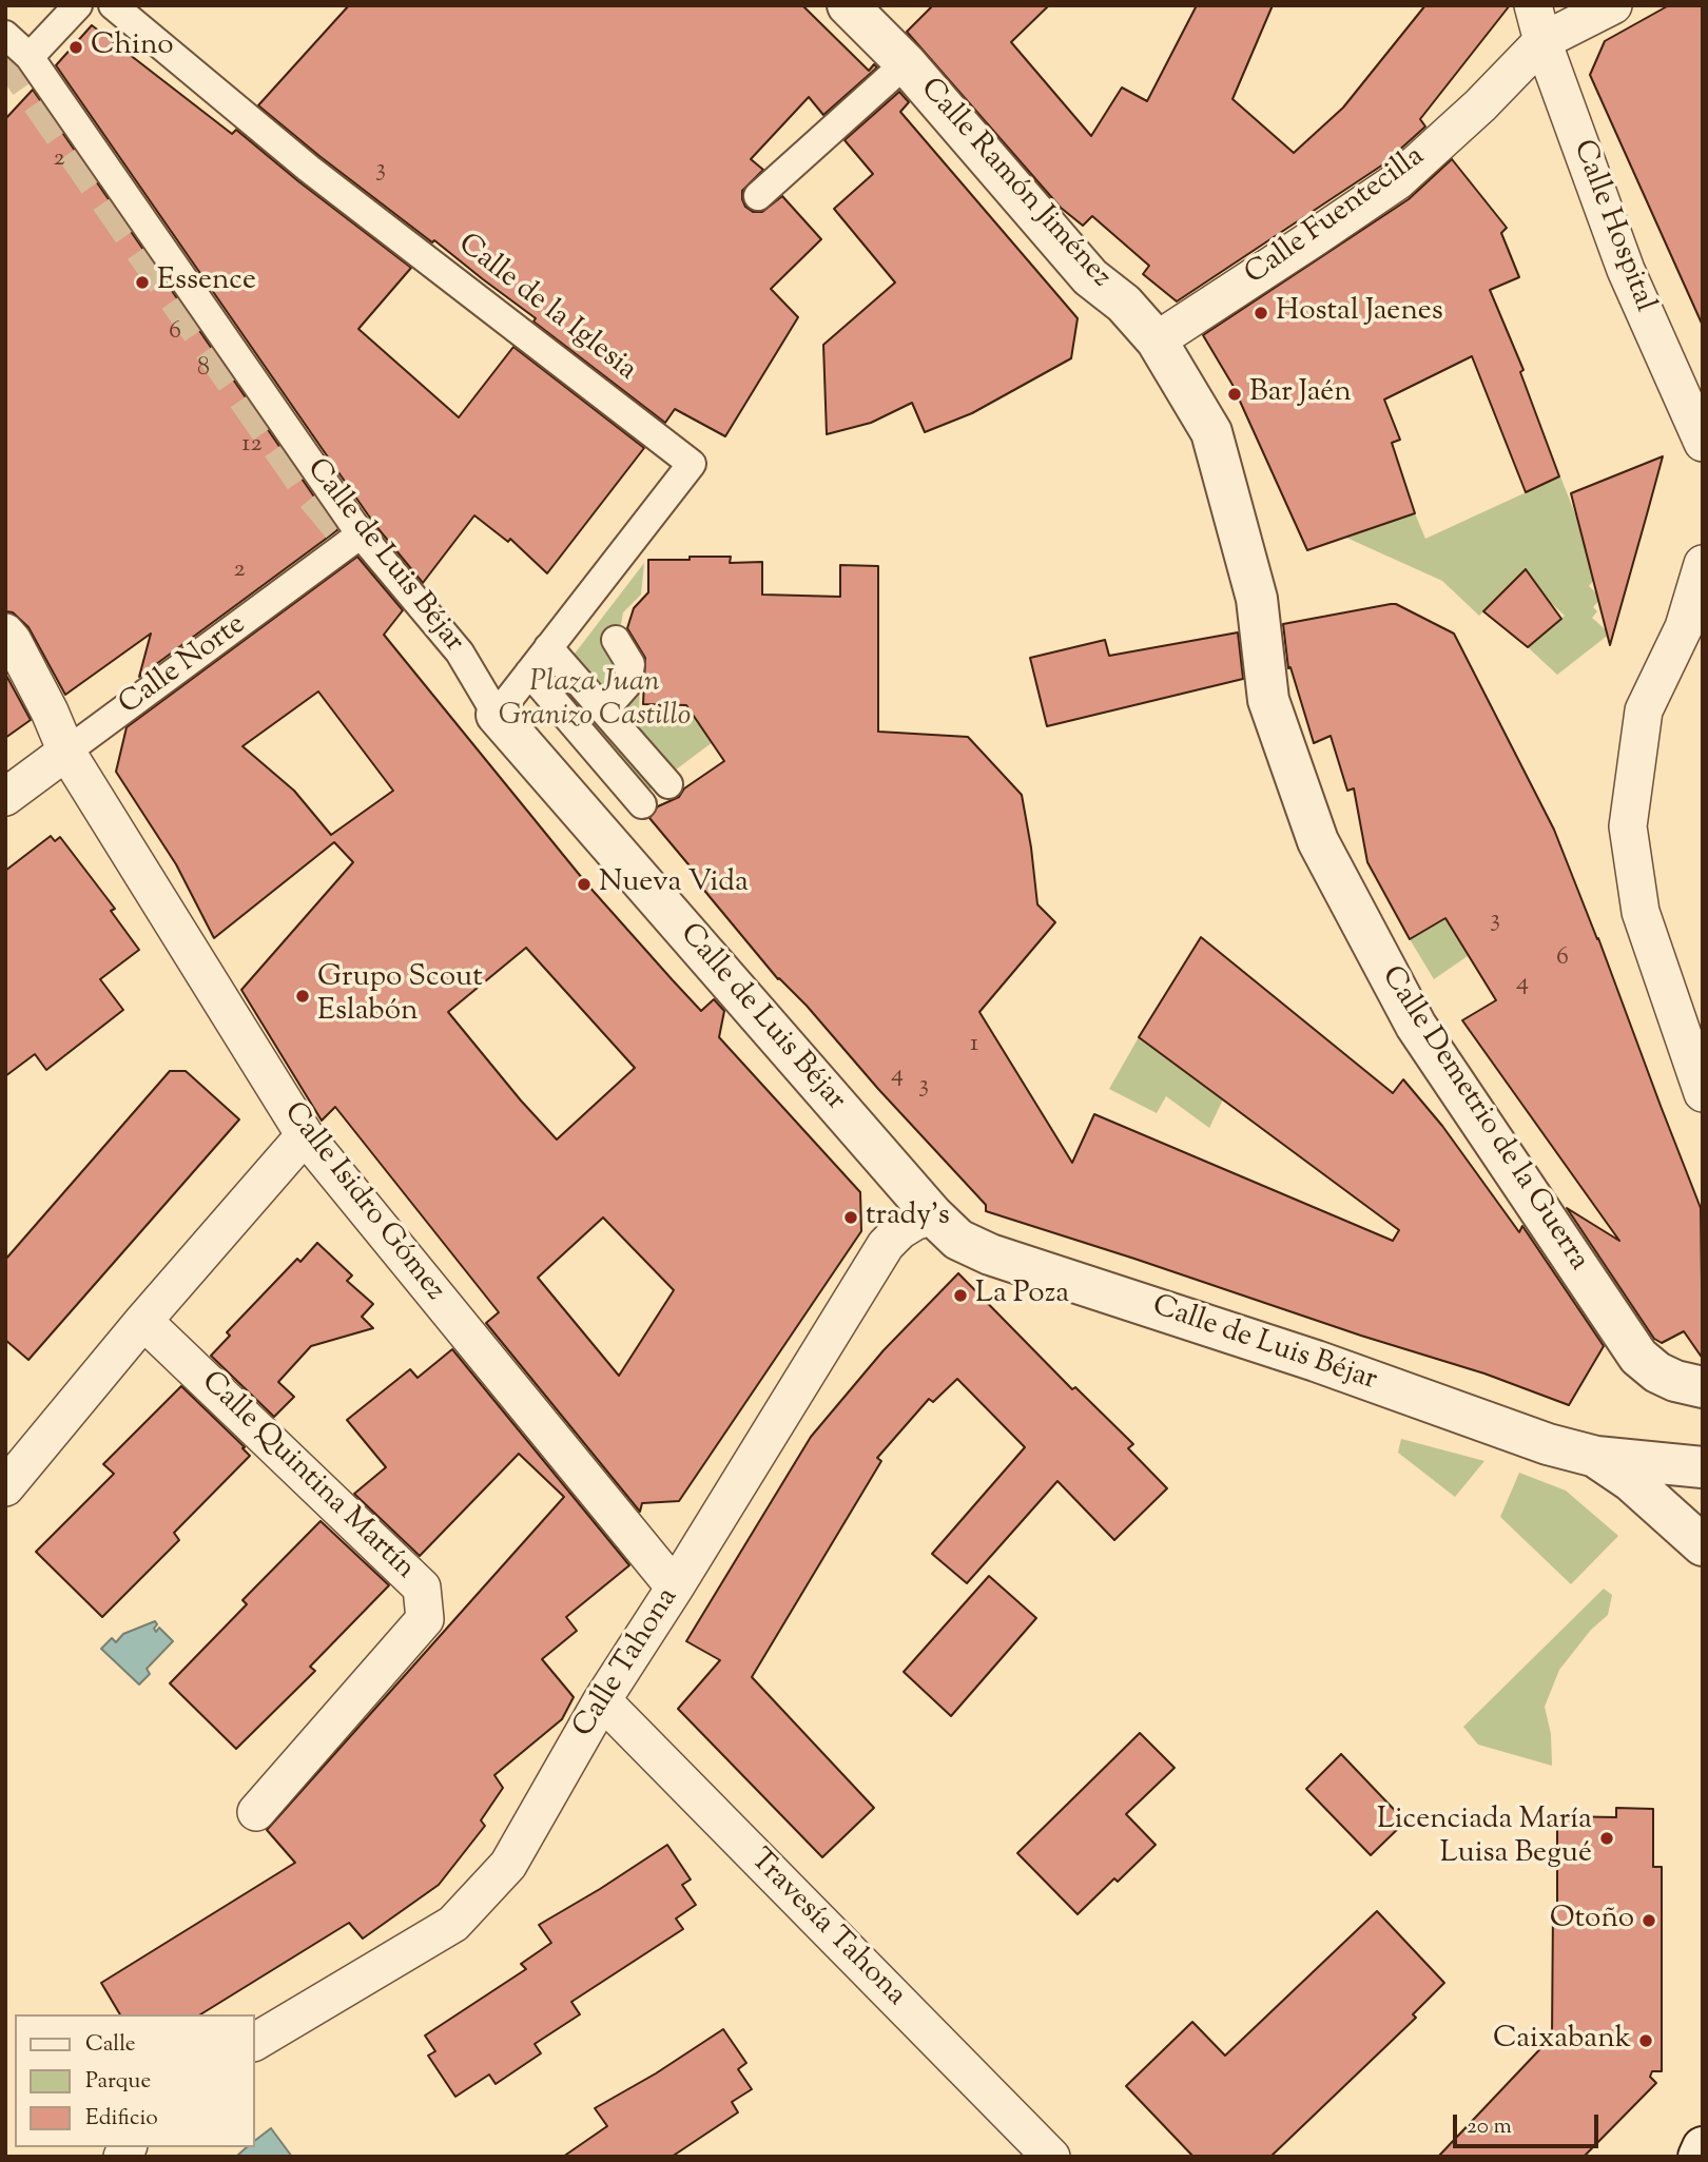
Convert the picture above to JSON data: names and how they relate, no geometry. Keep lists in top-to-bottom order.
{
  "streets": {
    "street": [
      "Calle Ramón Jiménez",
      "Calle Fuentecilla",
      "Calle Hospital",
      "Calle de la Iglesia",
      "Calle de Luis Béjar",
      "Calle Norte",
      "Calle Demetrio de la Guerra",
      "Calle Isidro Gómez",
      "Calle Quintina Martín",
      "Calle Tahona",
      "Travesía Tahona"
    ]
  },
  "crossings": [
    ["Calle Ramón Jiménez", "Calle Fuentecilla"],
    ["Calle Ramón Jiménez", "Calle Demetrio de la Guerra"],
    ["Calle Fuentecilla", "Calle Hospital"],
    ["Calle Fuentecilla", "Calle Demetrio de la Guerra"],
    ["Calle de la Iglesia", "Calle de Luis Béjar"],
    ["Calle de Luis Béjar", "Calle Norte"],
    ["Calle de Luis Béjar", "Calle Tahona"],
    ["Calle Norte", "Calle Isidro Gómez"],
    ["Calle Isidro Gómez", "Calle Tahona"],
    ["Calle Tahona", "Travesía Tahona"]
  ],
  "parks": ["Plaza Juan Granizo Castillo"],
  "places": [
    "Chino",
    "Essence",
    "Hostal Jaenes",
    "Bar Jaén",
    "Nueva Vida",
    "Grupo Scout Eslabón",
    "trady's",
    "La Poza",
    "Licenciada María Luisa Begué",
    "Otoño",
    "Caixabank"
  ],
  "house_numbers": [
    "2",
    "3",
    "6",
    "8",
    "12",
    "2",
    "3",
    "6",
    "4",
    "1",
    "4",
    "3"
  ],
  "legend": ["Calle", "Parque", "Edificio"],
  "scale_bar": "20 m"
}
